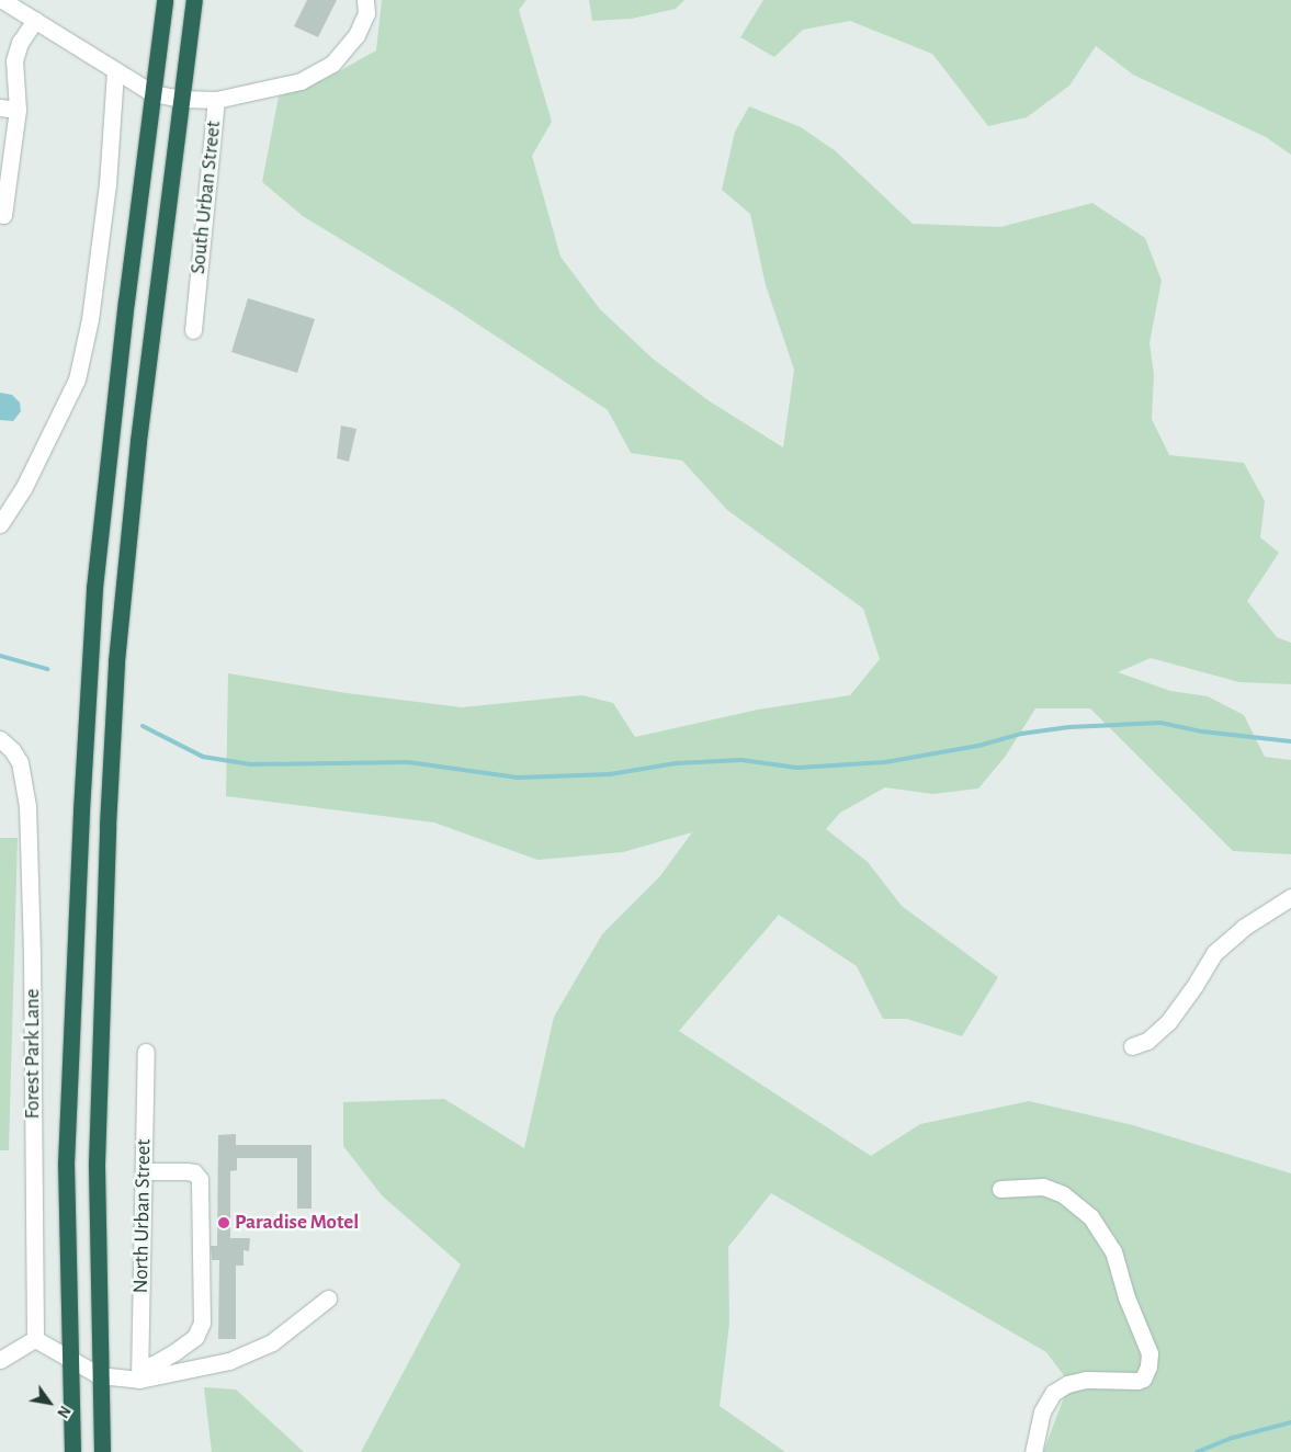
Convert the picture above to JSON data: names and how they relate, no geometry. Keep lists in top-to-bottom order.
{
  "streets": {
    "street": ["South Urban Street", "Forest Park Lane", "North Urban Street"]
  },
  "places": ["Paradise Motel"],
  "north": "bottom right"
}
